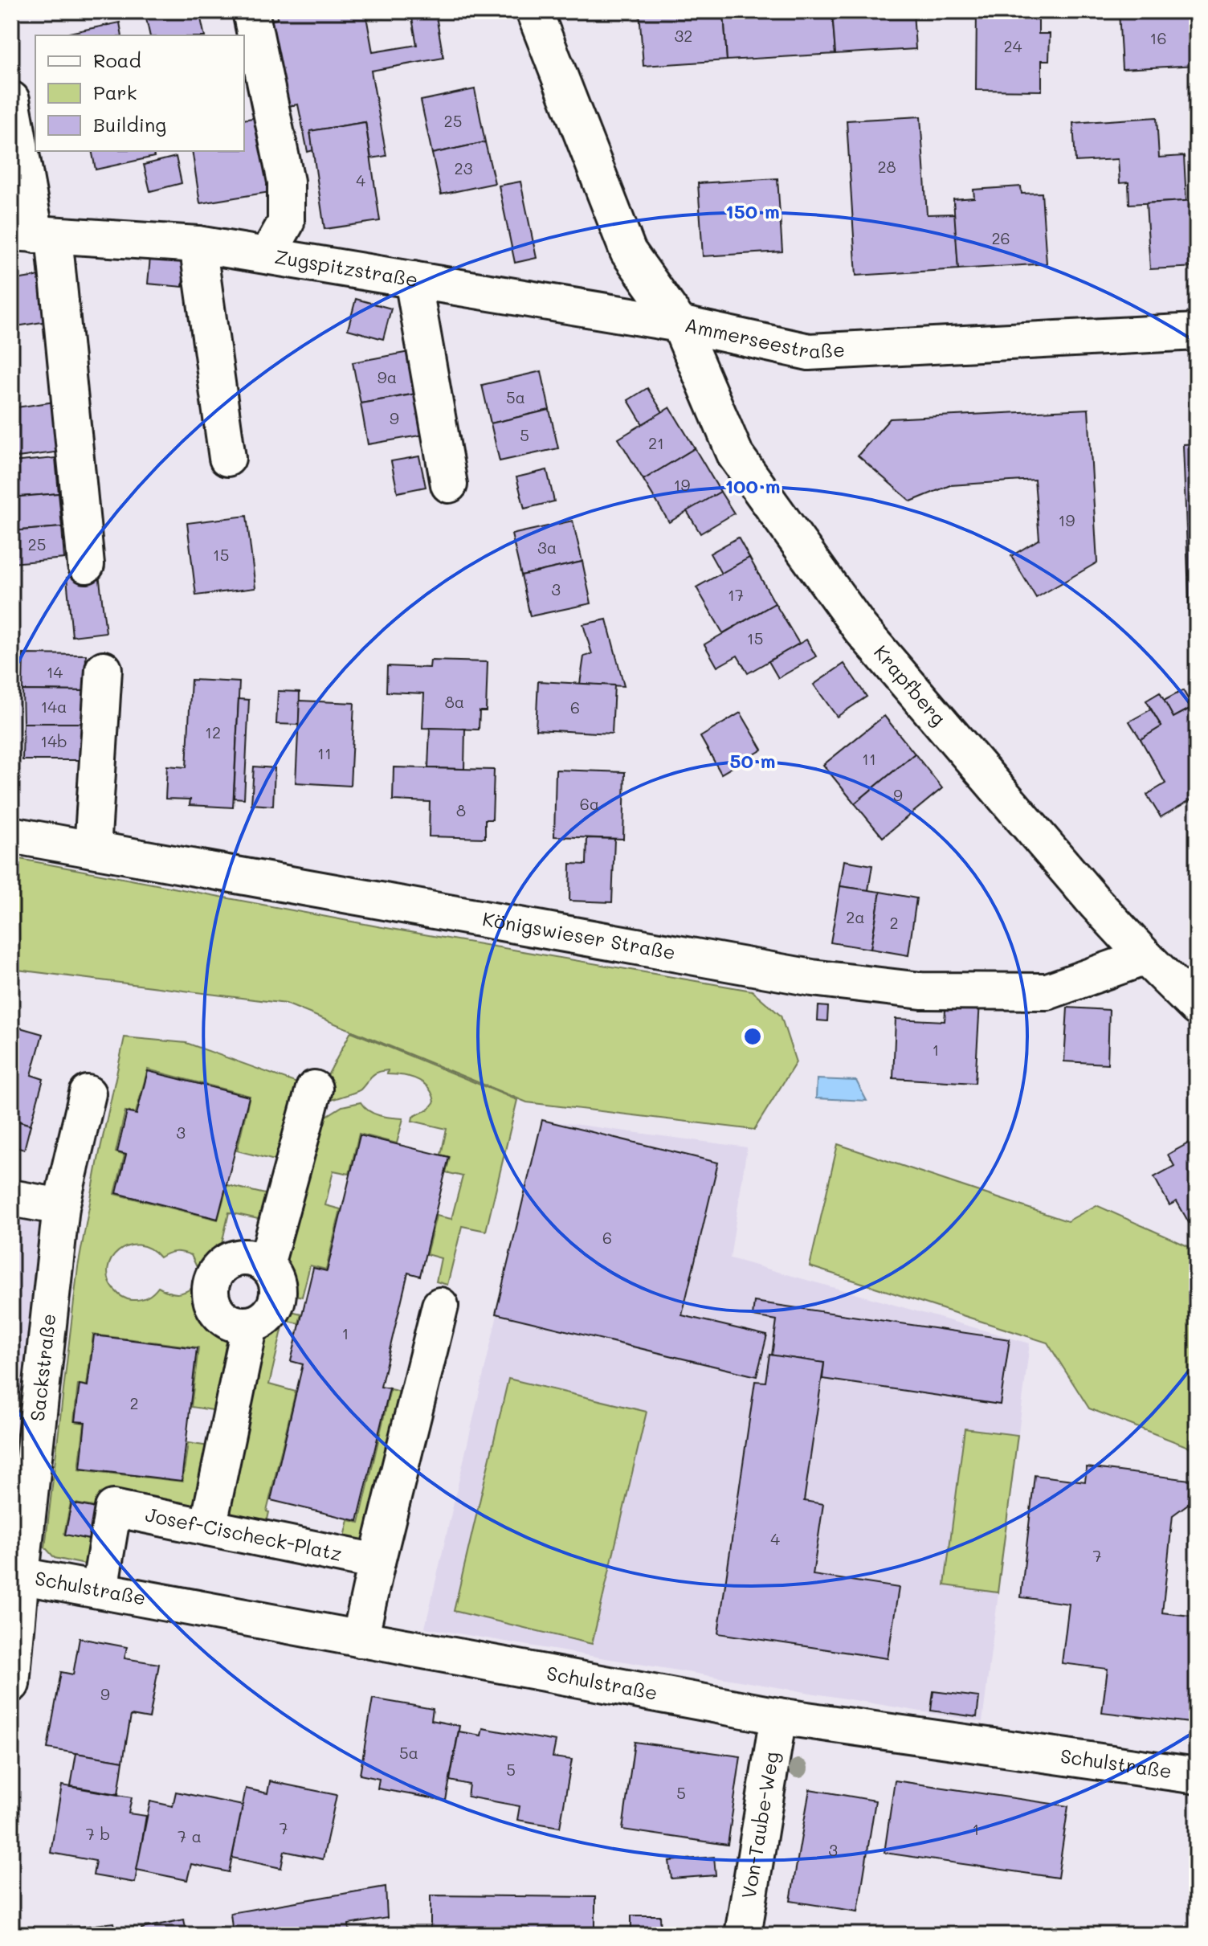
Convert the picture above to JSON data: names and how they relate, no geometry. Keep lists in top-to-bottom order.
{
  "streets": {
    "street": [
      "Zugspitzstraße",
      "Ammerseestraße",
      "Krapfberg",
      "Königswieser Straße",
      "Sackstraße",
      "Josef-Cischeck-Platz",
      "Schulstraße",
      "Von-Taube-Weg"
    ]
  },
  "crossings": [
    ["Zugspitzstraße", "Ammerseestraße"],
    ["Zugspitzstraße", "Krapfberg"],
    ["Ammerseestraße", "Krapfberg"],
    ["Krapfberg", "Königswieser Straße"],
    ["Sackstraße", "Schulstraße"],
    ["Josef-Cischeck-Platz", "Schulstraße"],
    ["Schulstraße", "Von-Taube-Weg"]
  ],
  "house_numbers": [
    "32",
    "16",
    "24",
    "25",
    "28",
    "23",
    "4",
    "26",
    "9a",
    "5a",
    "9",
    "5",
    "21",
    "19",
    "19",
    "25",
    "3a",
    "15",
    "3",
    "17",
    "15",
    "14",
    "8a",
    "14a",
    "6",
    "12",
    "14b",
    "11",
    "11",
    "9",
    "6a",
    "8",
    "2a",
    "2",
    "1",
    "3",
    "6",
    "1",
    "2",
    "4",
    "7",
    "9",
    "5a",
    "5",
    "5",
    "7",
    "1",
    "7 b",
    "7 a",
    "3"
  ],
  "legend": ["Road", "Park", "Building"],
  "rings": ["150 m", "100 m", "50 m"]
}
